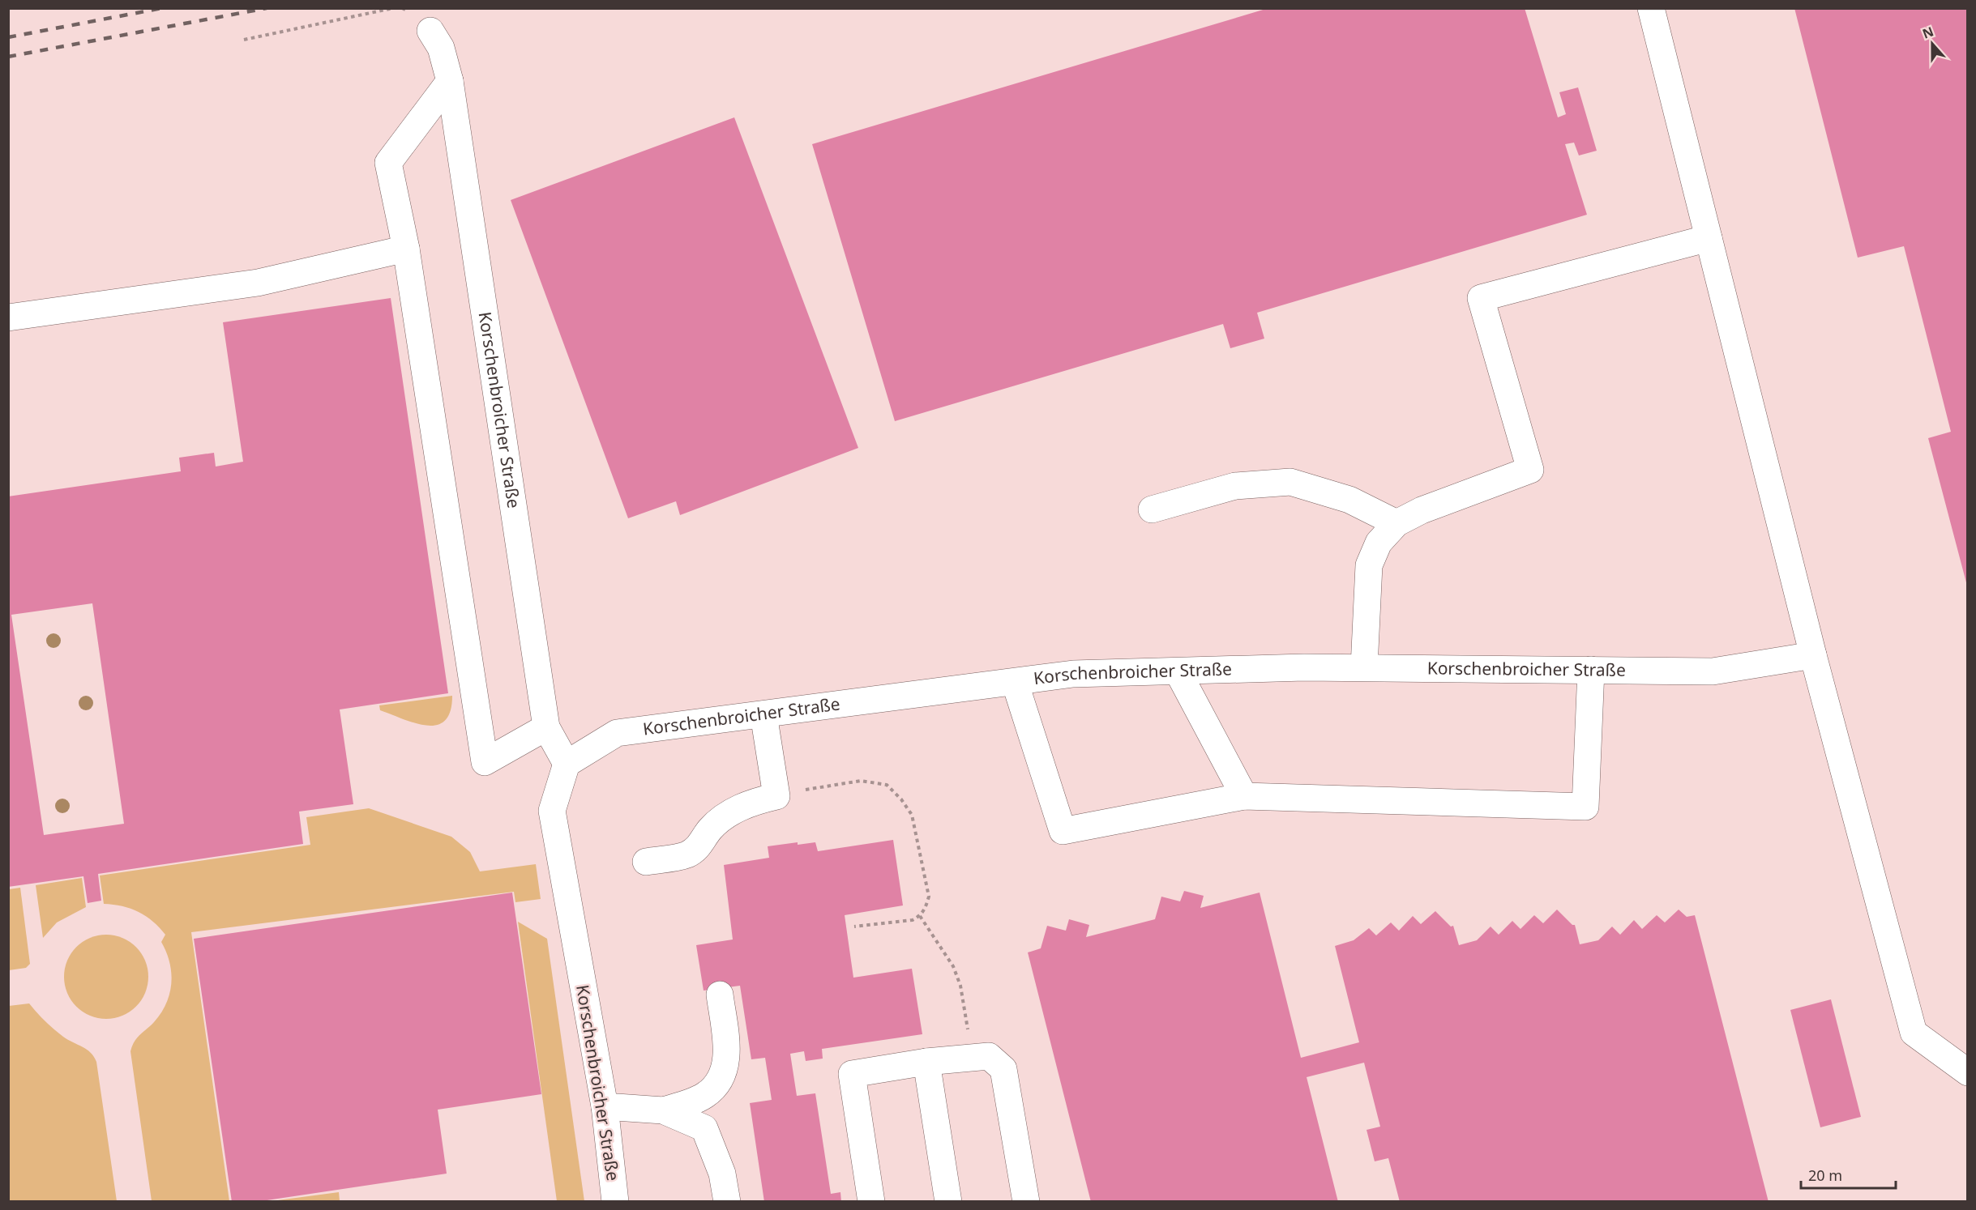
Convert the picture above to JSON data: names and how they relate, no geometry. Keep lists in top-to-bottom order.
{
  "streets": {
    "street": ["Korschenbroicher Straße"]
  },
  "scale_bar": "20 m",
  "north": "top"
}
